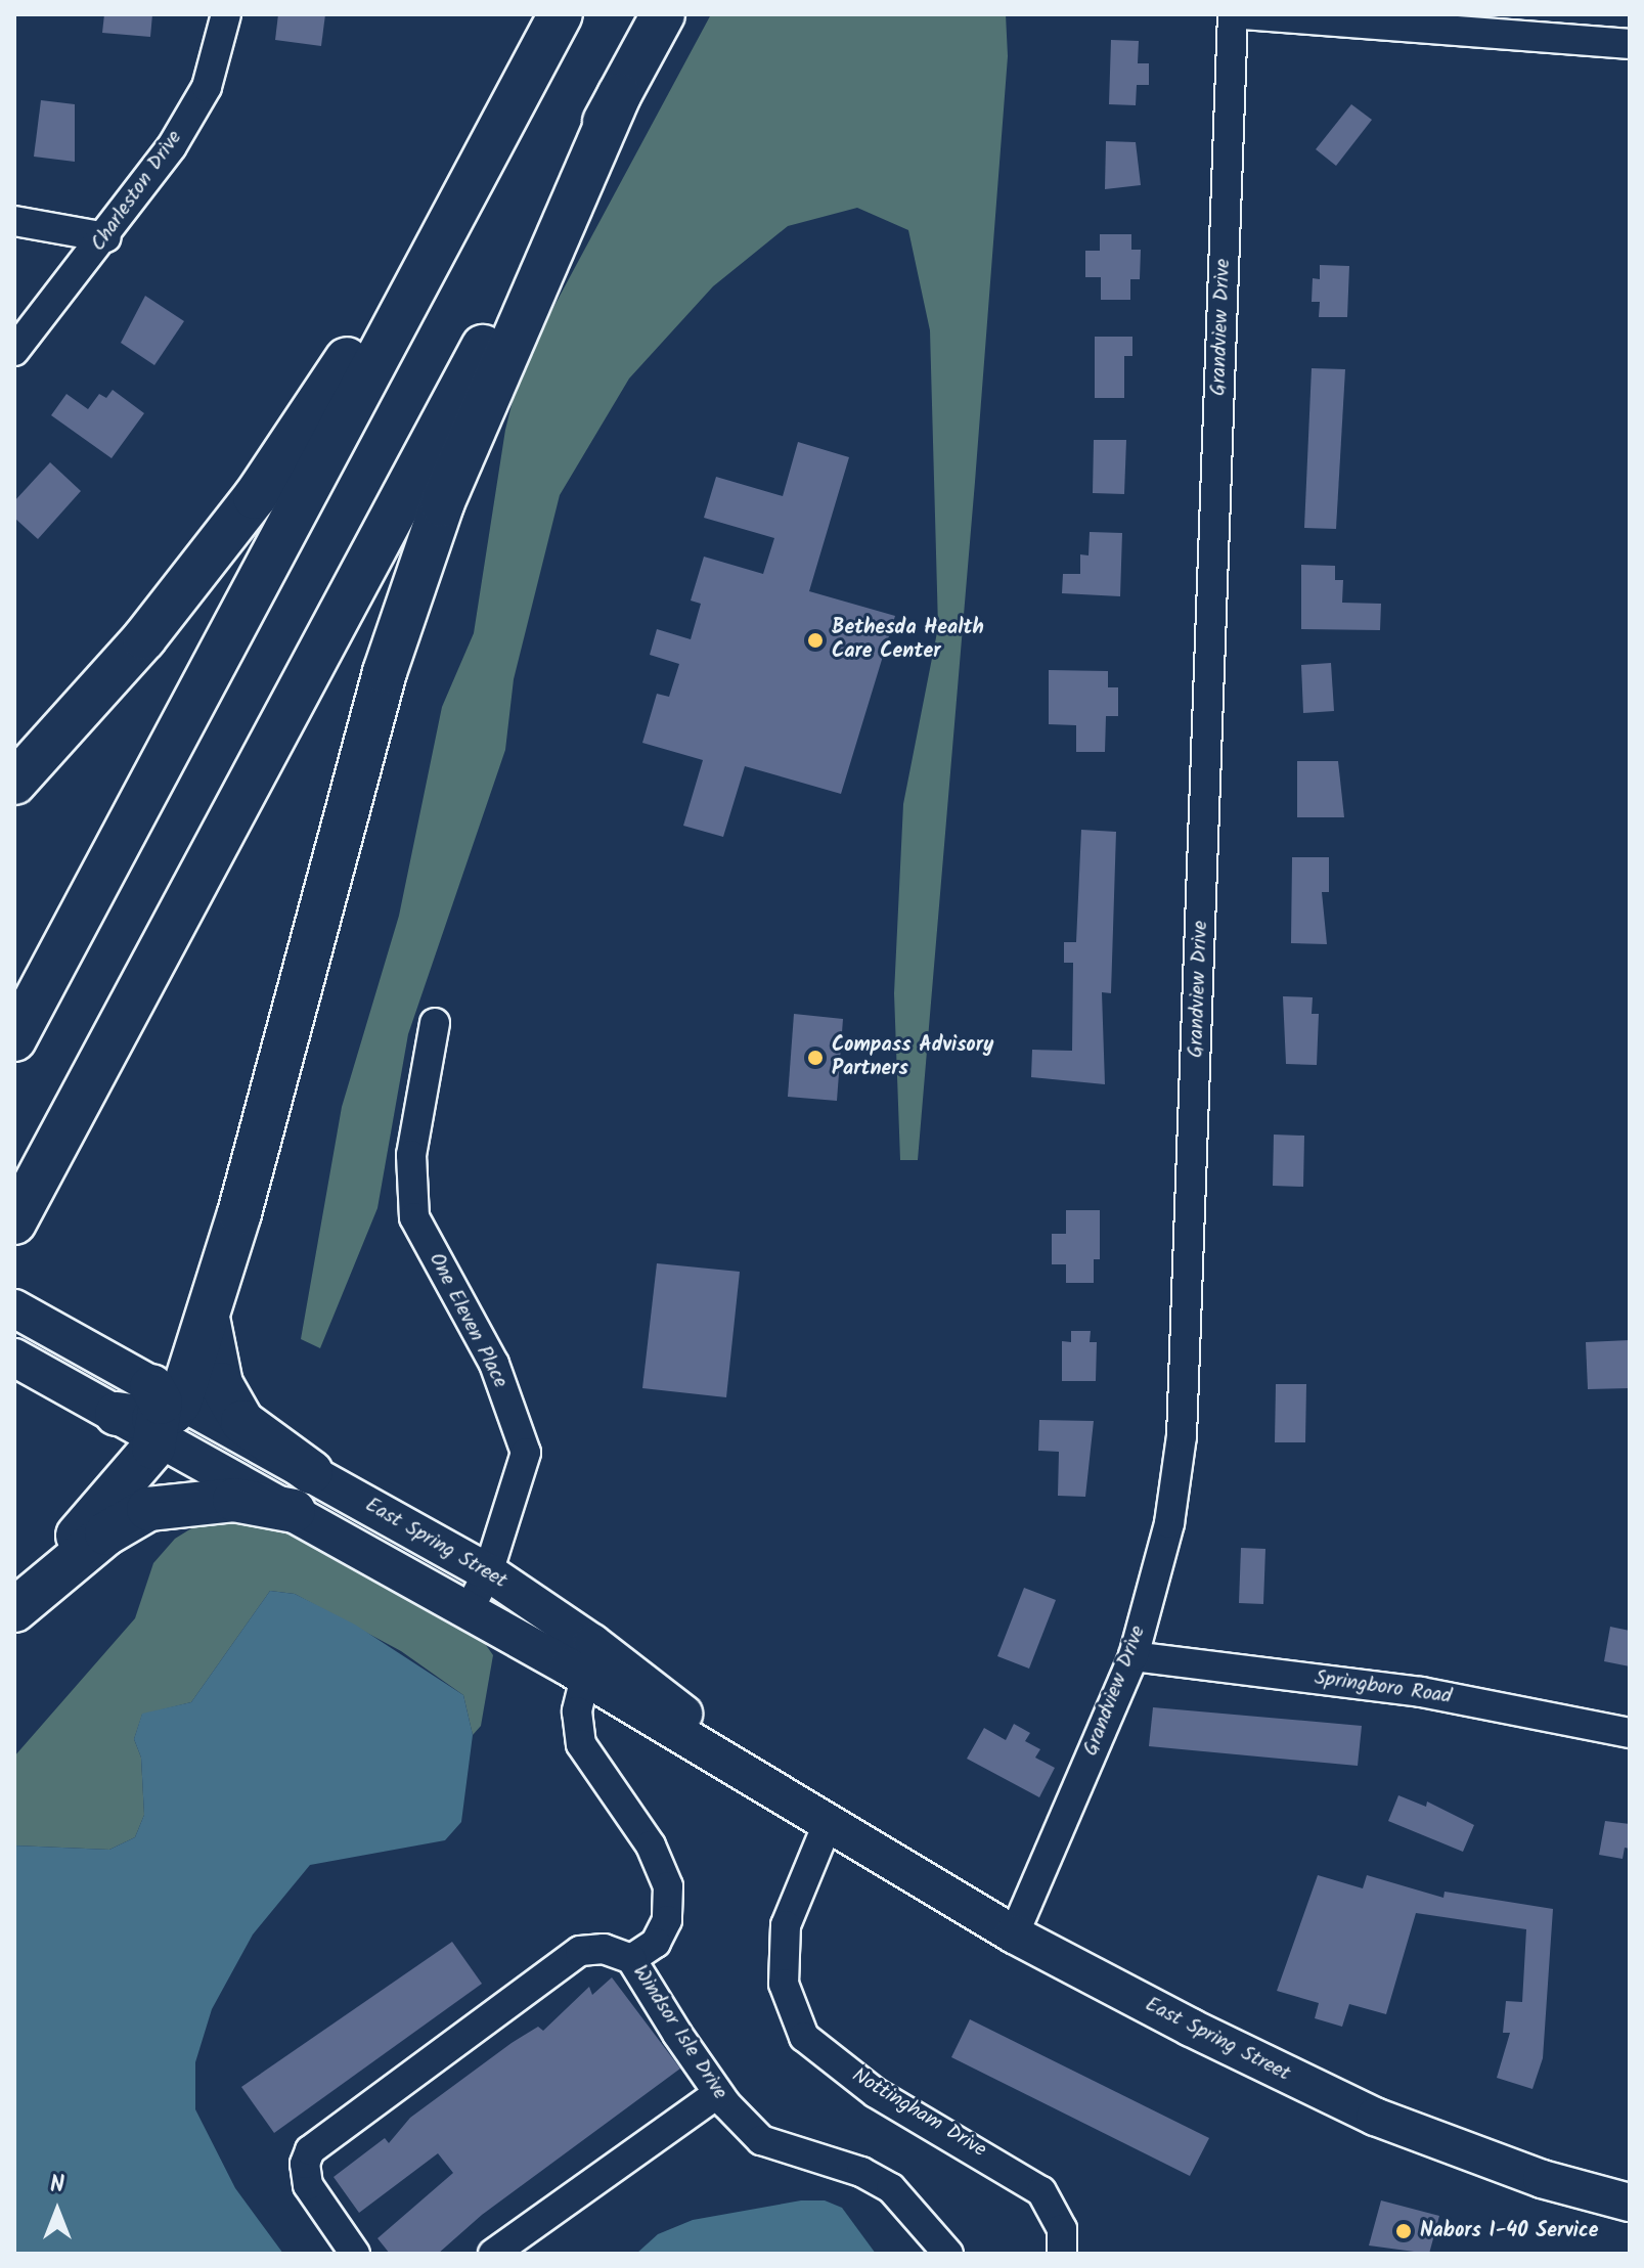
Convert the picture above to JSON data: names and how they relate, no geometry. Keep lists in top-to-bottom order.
{
  "streets": {
    "main road": ["East Spring Street"],
    "street": [
      "Charleston Drive",
      "Grandview Drive",
      "One Eleven Place",
      "Springboro Road",
      "Windsor Isle Drive",
      "Nottingham Drive"
    ]
  },
  "crossings": [
    ["Grandview Drive", "East Spring Street"],
    ["Grandview Drive", "Springboro Road"],
    ["One Eleven Place", "East Spring Street"],
    ["East Spring Street", "Windsor Isle Drive"],
    ["East Spring Street", "Nottingham Drive"]
  ],
  "places": ["Bethesda Health Care Center", "Compass Advisory Partners", "Nabors I-40 Service"],
  "north": "top"
}
